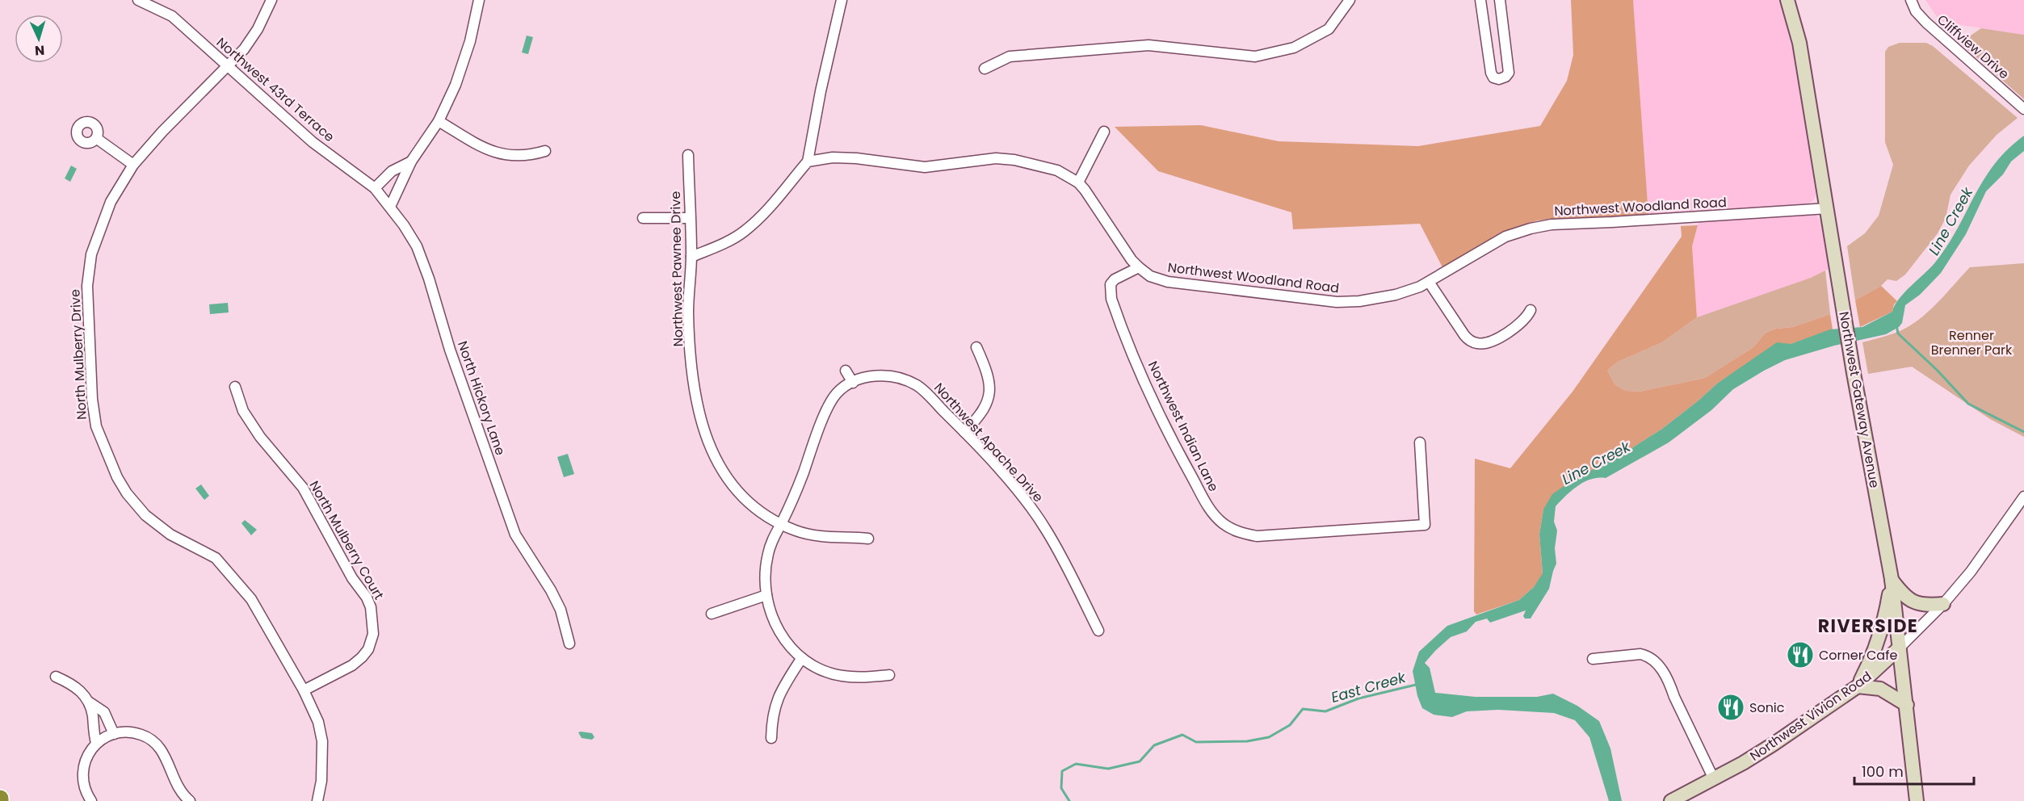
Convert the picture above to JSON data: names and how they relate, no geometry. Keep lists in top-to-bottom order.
{
  "streets": {
    "main road": ["Northwest Gateway Avenue", "Northwest Vivion Road"],
    "street": [
      "Cliffview Drive",
      "Northwest 43rd Terrace",
      "Northwest Woodland Road",
      "Northwest Pawnee Drive",
      "North Mulberry Drive",
      "North Hickory Lane",
      "Northwest Indian Lane",
      "Northwest Apache Drive",
      "North Mulberry Court"
    ]
  },
  "crossings": [
    ["Northwest 43rd Terrace", "North Mulberry Drive"],
    ["Northwest 43rd Terrace", "North Hickory Lane"],
    ["Northwest Woodland Road", "Northwest Gateway Avenue"],
    ["Northwest Woodland Road", "Northwest Indian Lane"],
    ["Northwest Pawnee Drive", "Northwest Apache Drive"],
    ["North Mulberry Drive", "North Mulberry Court"],
    ["Northwest Gateway Avenue", "Northwest Vivion Road"]
  ],
  "districts": ["RIVERSIDE"],
  "water": ["Line Creek", "East Creek"],
  "parks": ["Renner Brenner Park"],
  "places": {
    "restaurant": ["Corner Cafe", "Sonic"]
  },
  "scale_bar": "100 m",
  "north": "bottom"
}
